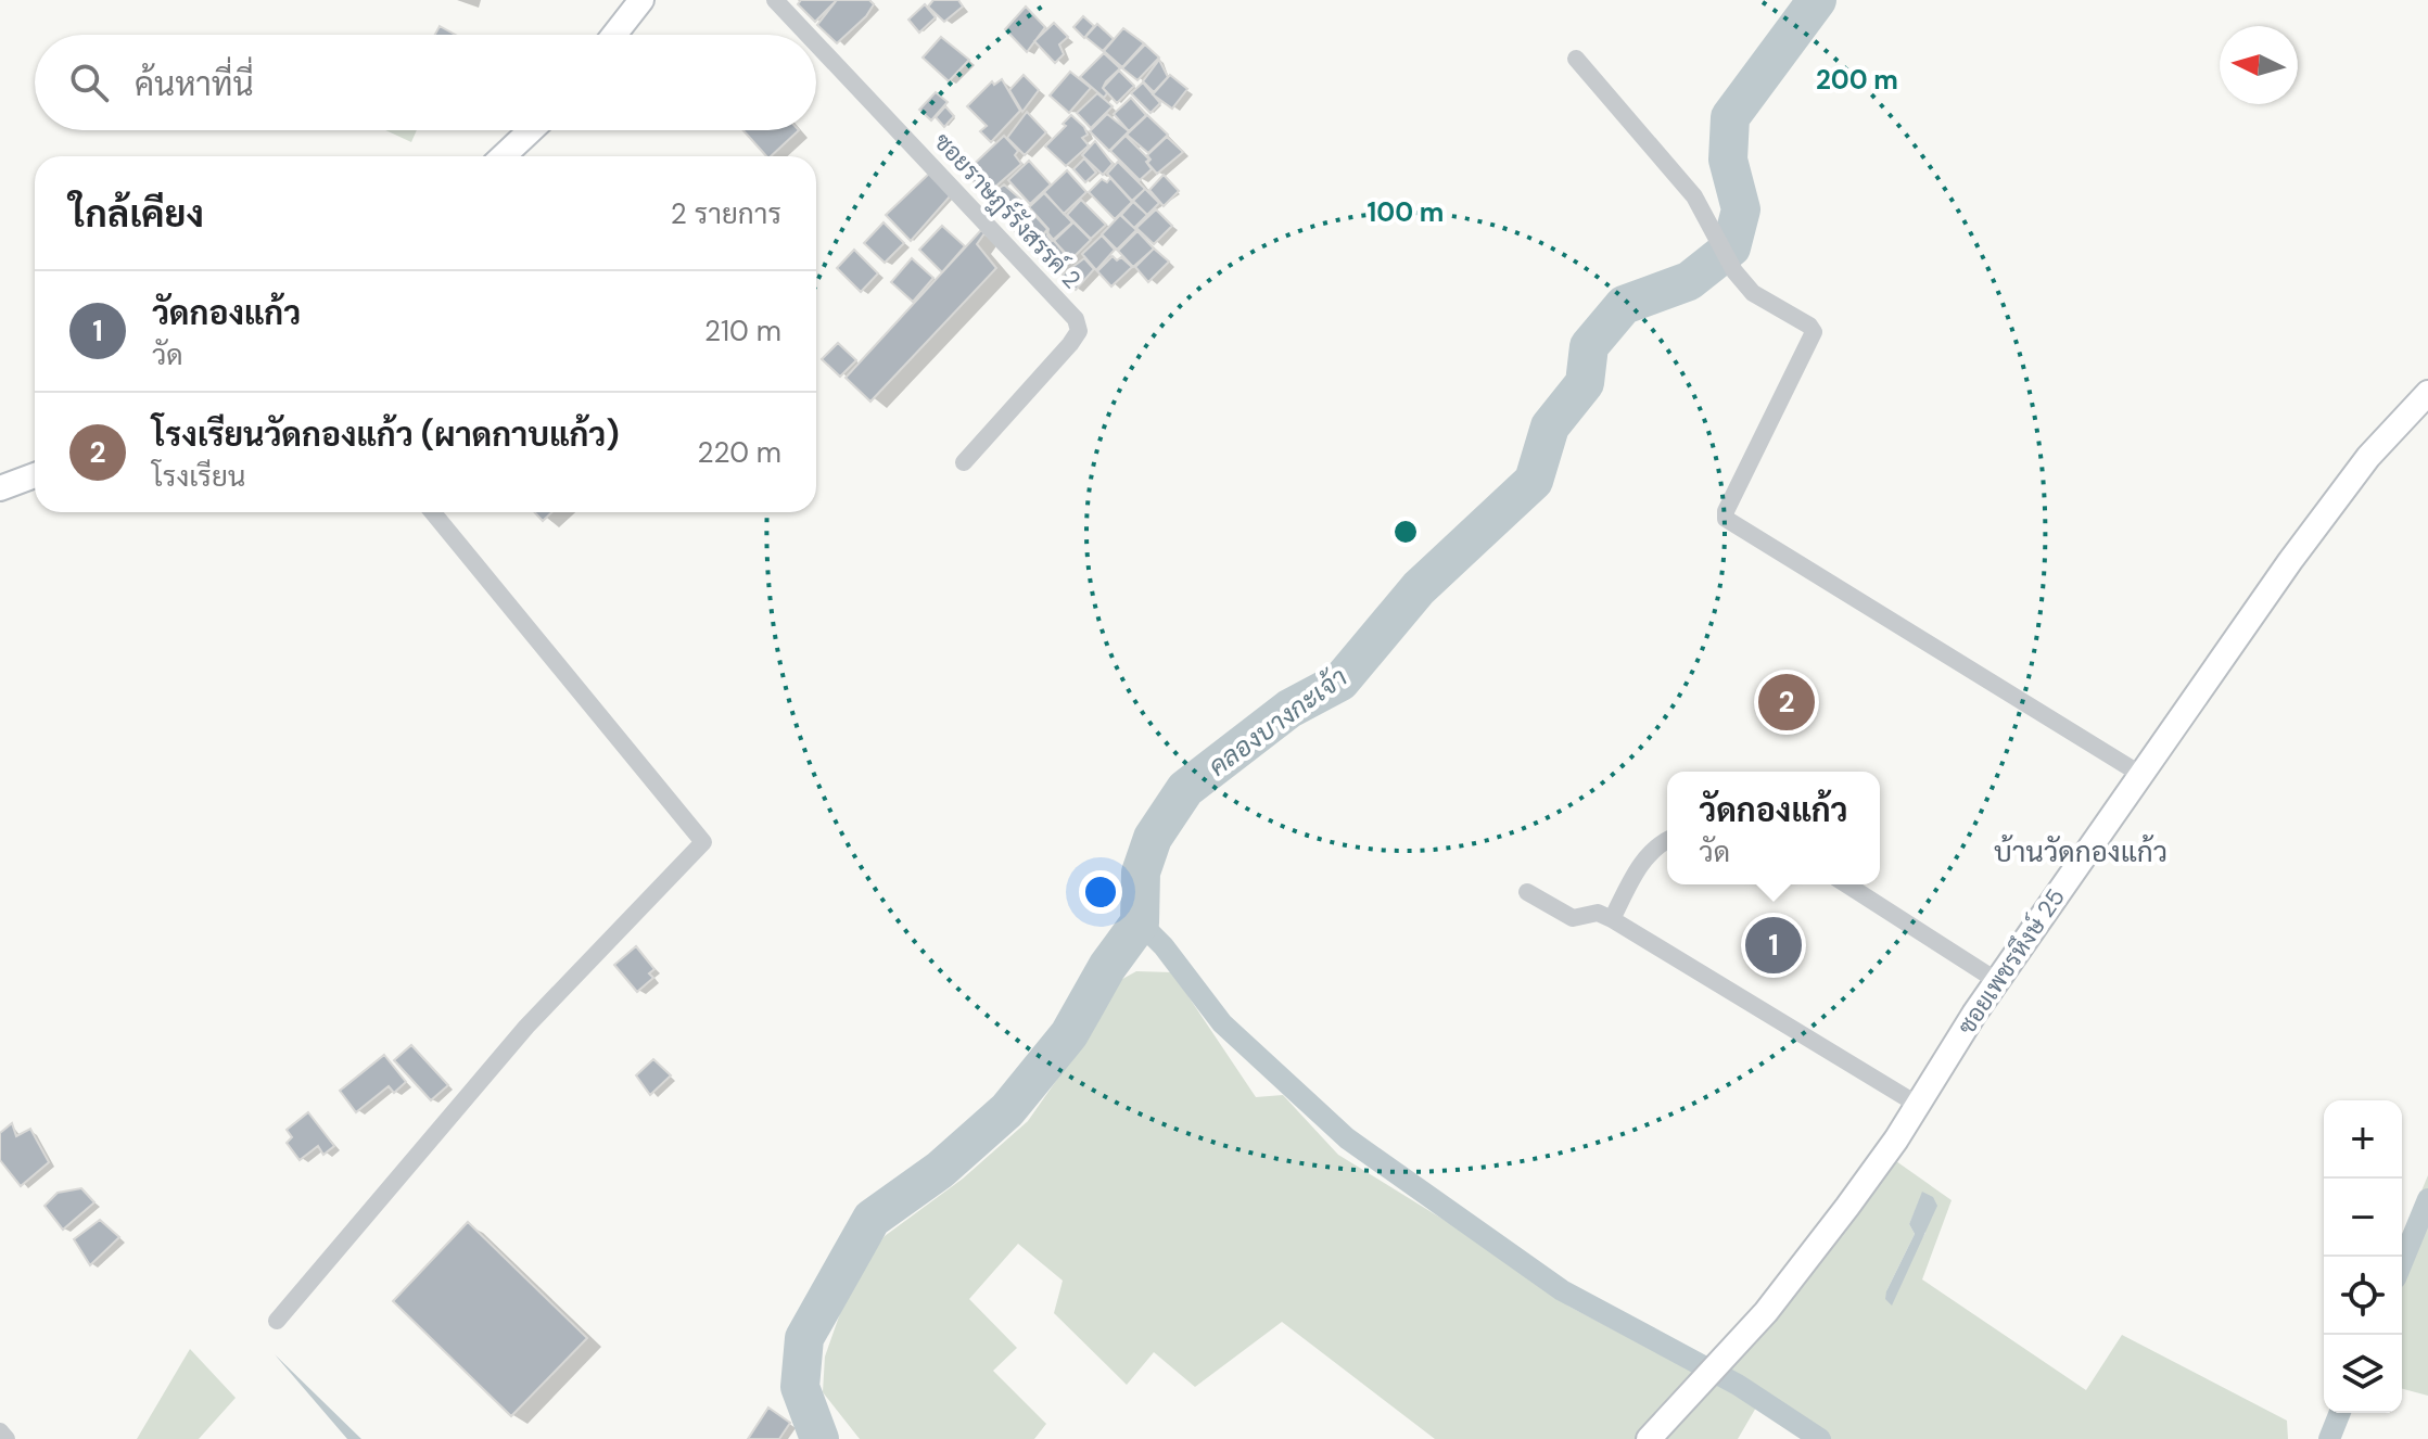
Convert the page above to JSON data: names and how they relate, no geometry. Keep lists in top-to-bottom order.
{
  "streets": {
    "street": ["ซอยราษฎร์รังสรรค์ 2", "ซอยเพชรหึงษ์ 25"]
  },
  "districts": ["บ้านวัดกองแก้ว"],
  "water": ["คลองบางกะเจ้า"],
  "north": "left",
  "page": {
    "search": "ค้นหาที่นี่",
    "heading": ["ใกล้เคียง", "2 รายการ"],
    "list": [
      {
        "mark": "1",
        "name": "วัดกองแก้ว",
        "note": "วัด",
        "value": "210 m"
      },
      {
        "mark": "2",
        "name": "โรงเรียนวัดกองแก้ว (ผาดกาบแก้ว)",
        "note": "โรงเรียน",
        "value": "220 m"
      }
    ],
    "pins": ["2", "1"],
    "popup": ["วัดกองแก้ว", "วัด"],
    "map_buttons": ["+", "−"]
  },
  "rings": ["200 m", "100 m"]
}
